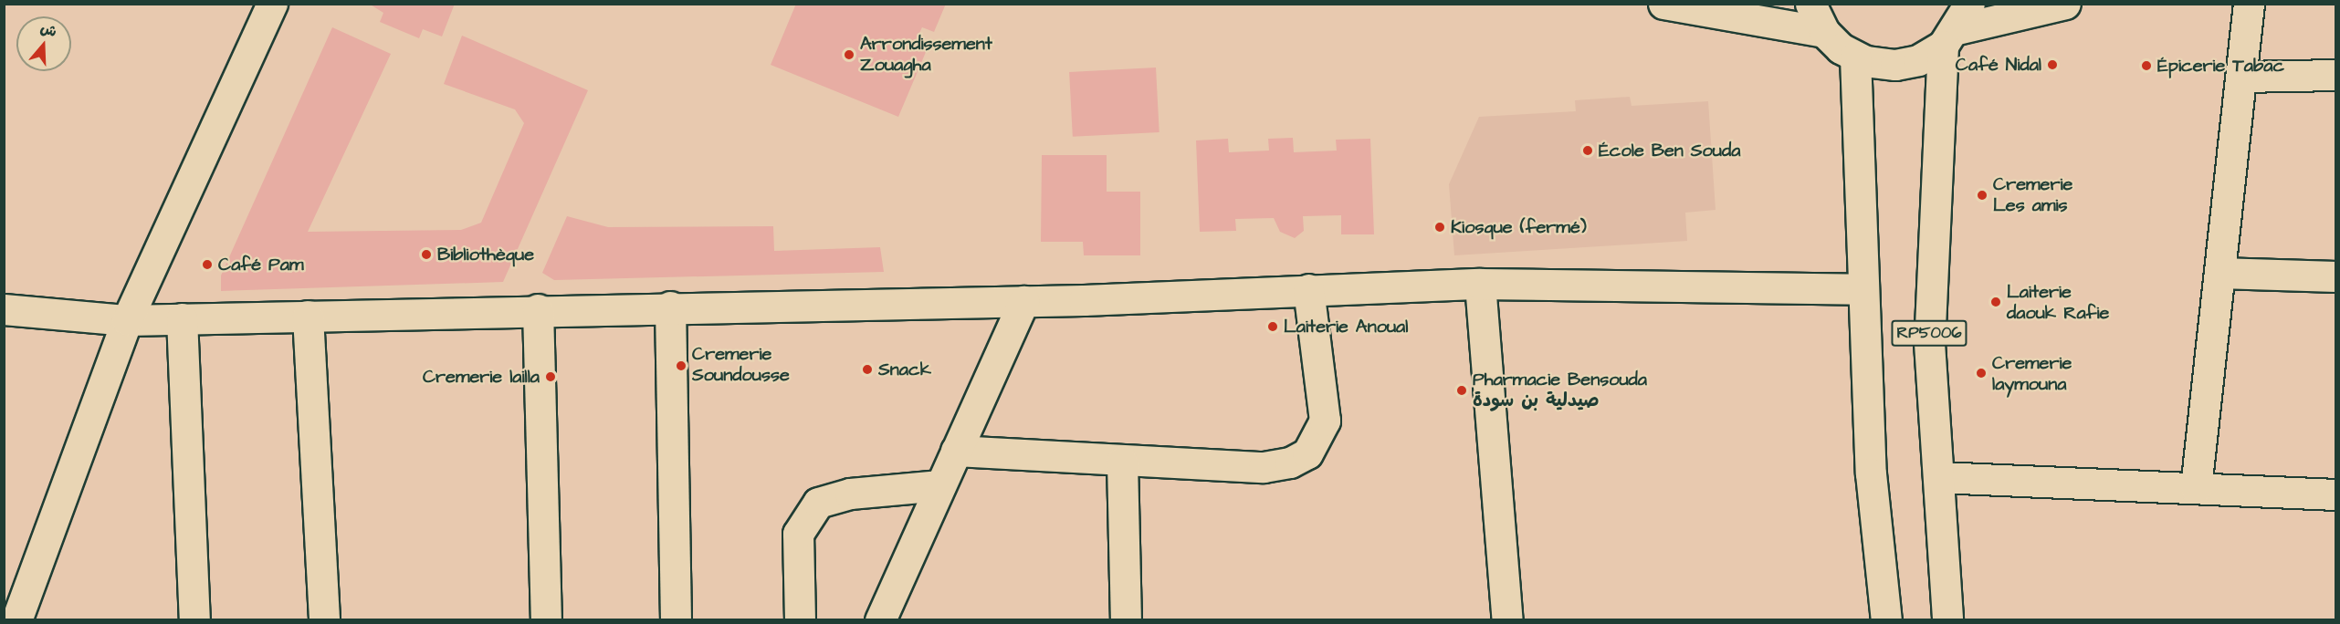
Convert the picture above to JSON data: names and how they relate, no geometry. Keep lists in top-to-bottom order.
{
  "streets": {
    "street": ["RP5006"]
  },
  "places": [
    "Arrondissement Zouagha",
    "Café Nidal",
    "Épicerie Tabac",
    "École Ben Souda",
    "Cremerie Les amis",
    "Kiosque (fermé)",
    "Bibliothèque",
    "Café Pam",
    "Laiterie daouk Rafie",
    "Laiterie Anoual",
    "Cremerie Soundousse",
    "Snack",
    "Cremerie laymouna",
    "Cremerie lailla",
    "Pharmacie Bensouda صيدلية بن سودة"
  ],
  "north": "top"
}
